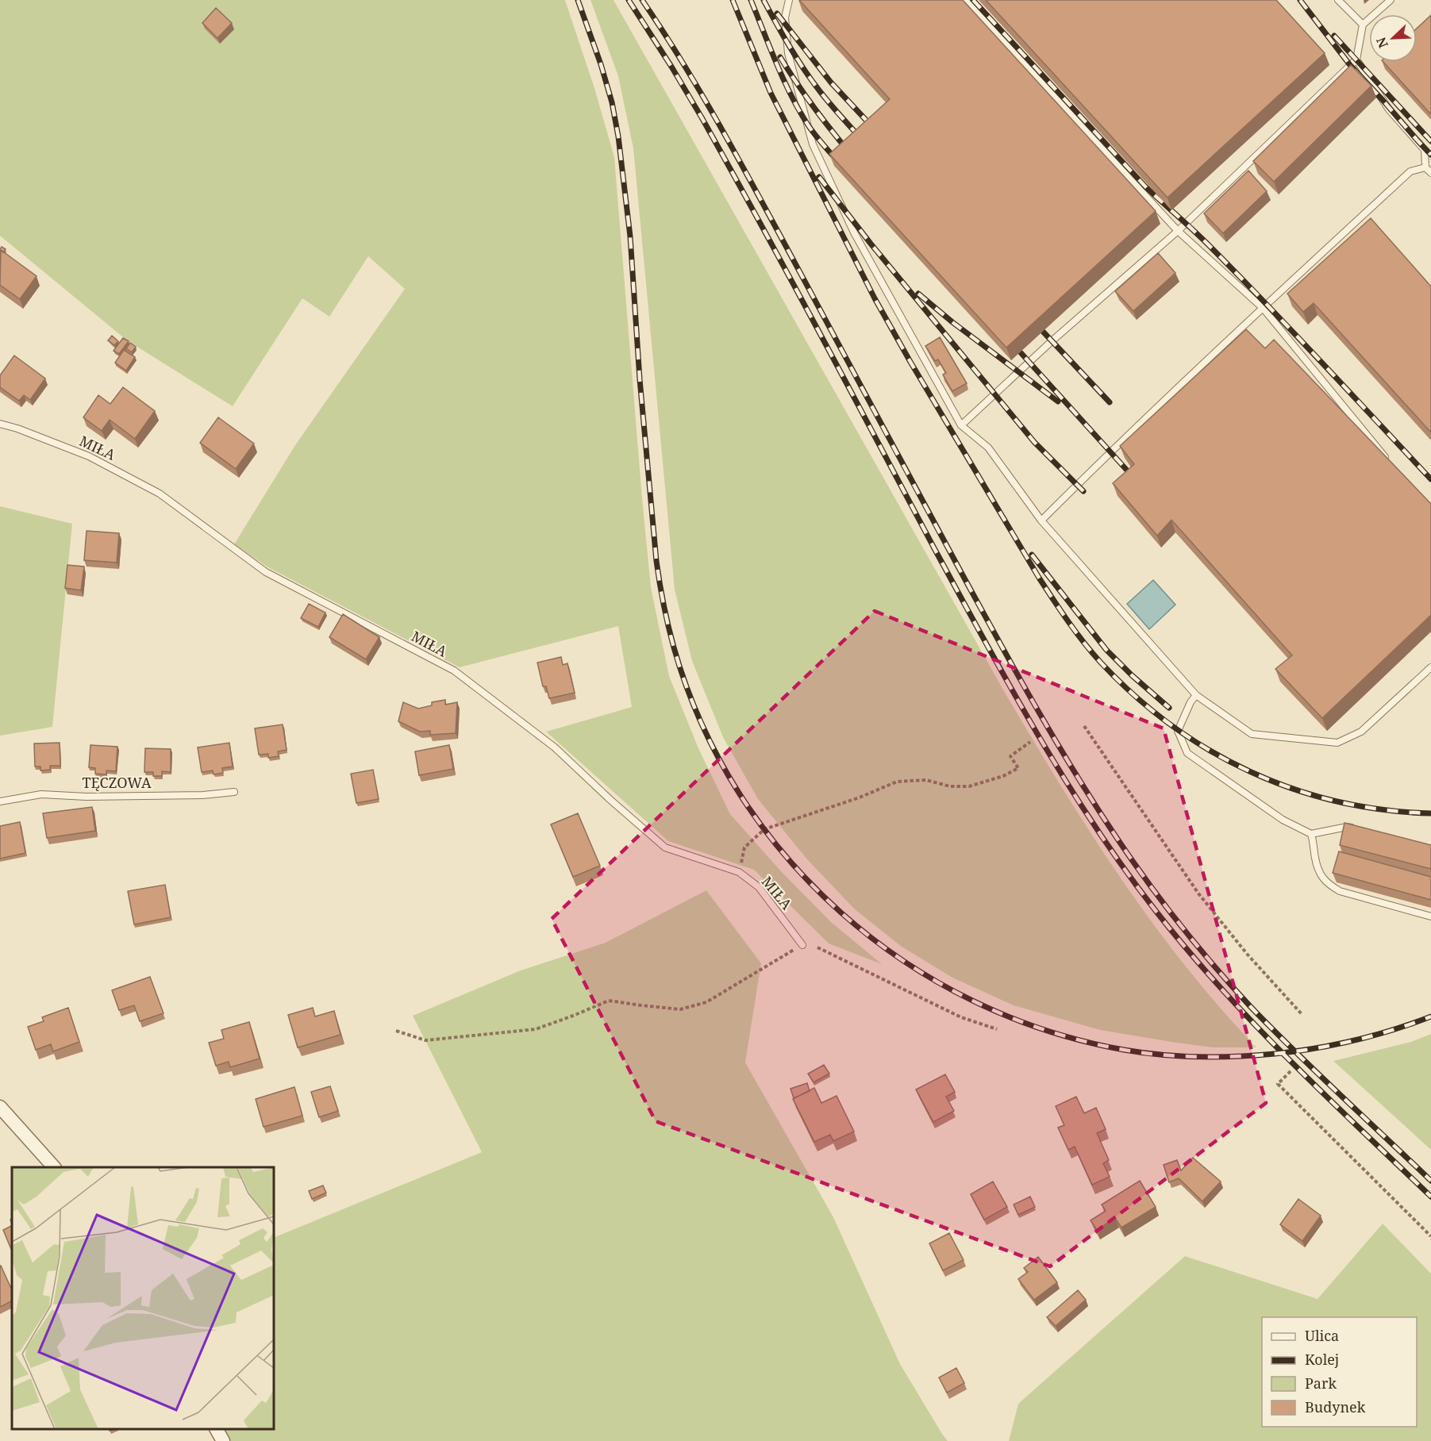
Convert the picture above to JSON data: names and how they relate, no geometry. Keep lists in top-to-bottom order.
{
  "streets": {
    "lane": ["MIŁA", "TĘCZOWA"]
  },
  "legend": [
    "Ulica",
    "Kolej",
    "Park",
    "Budynek"
  ],
  "north": "bottom left"
}
